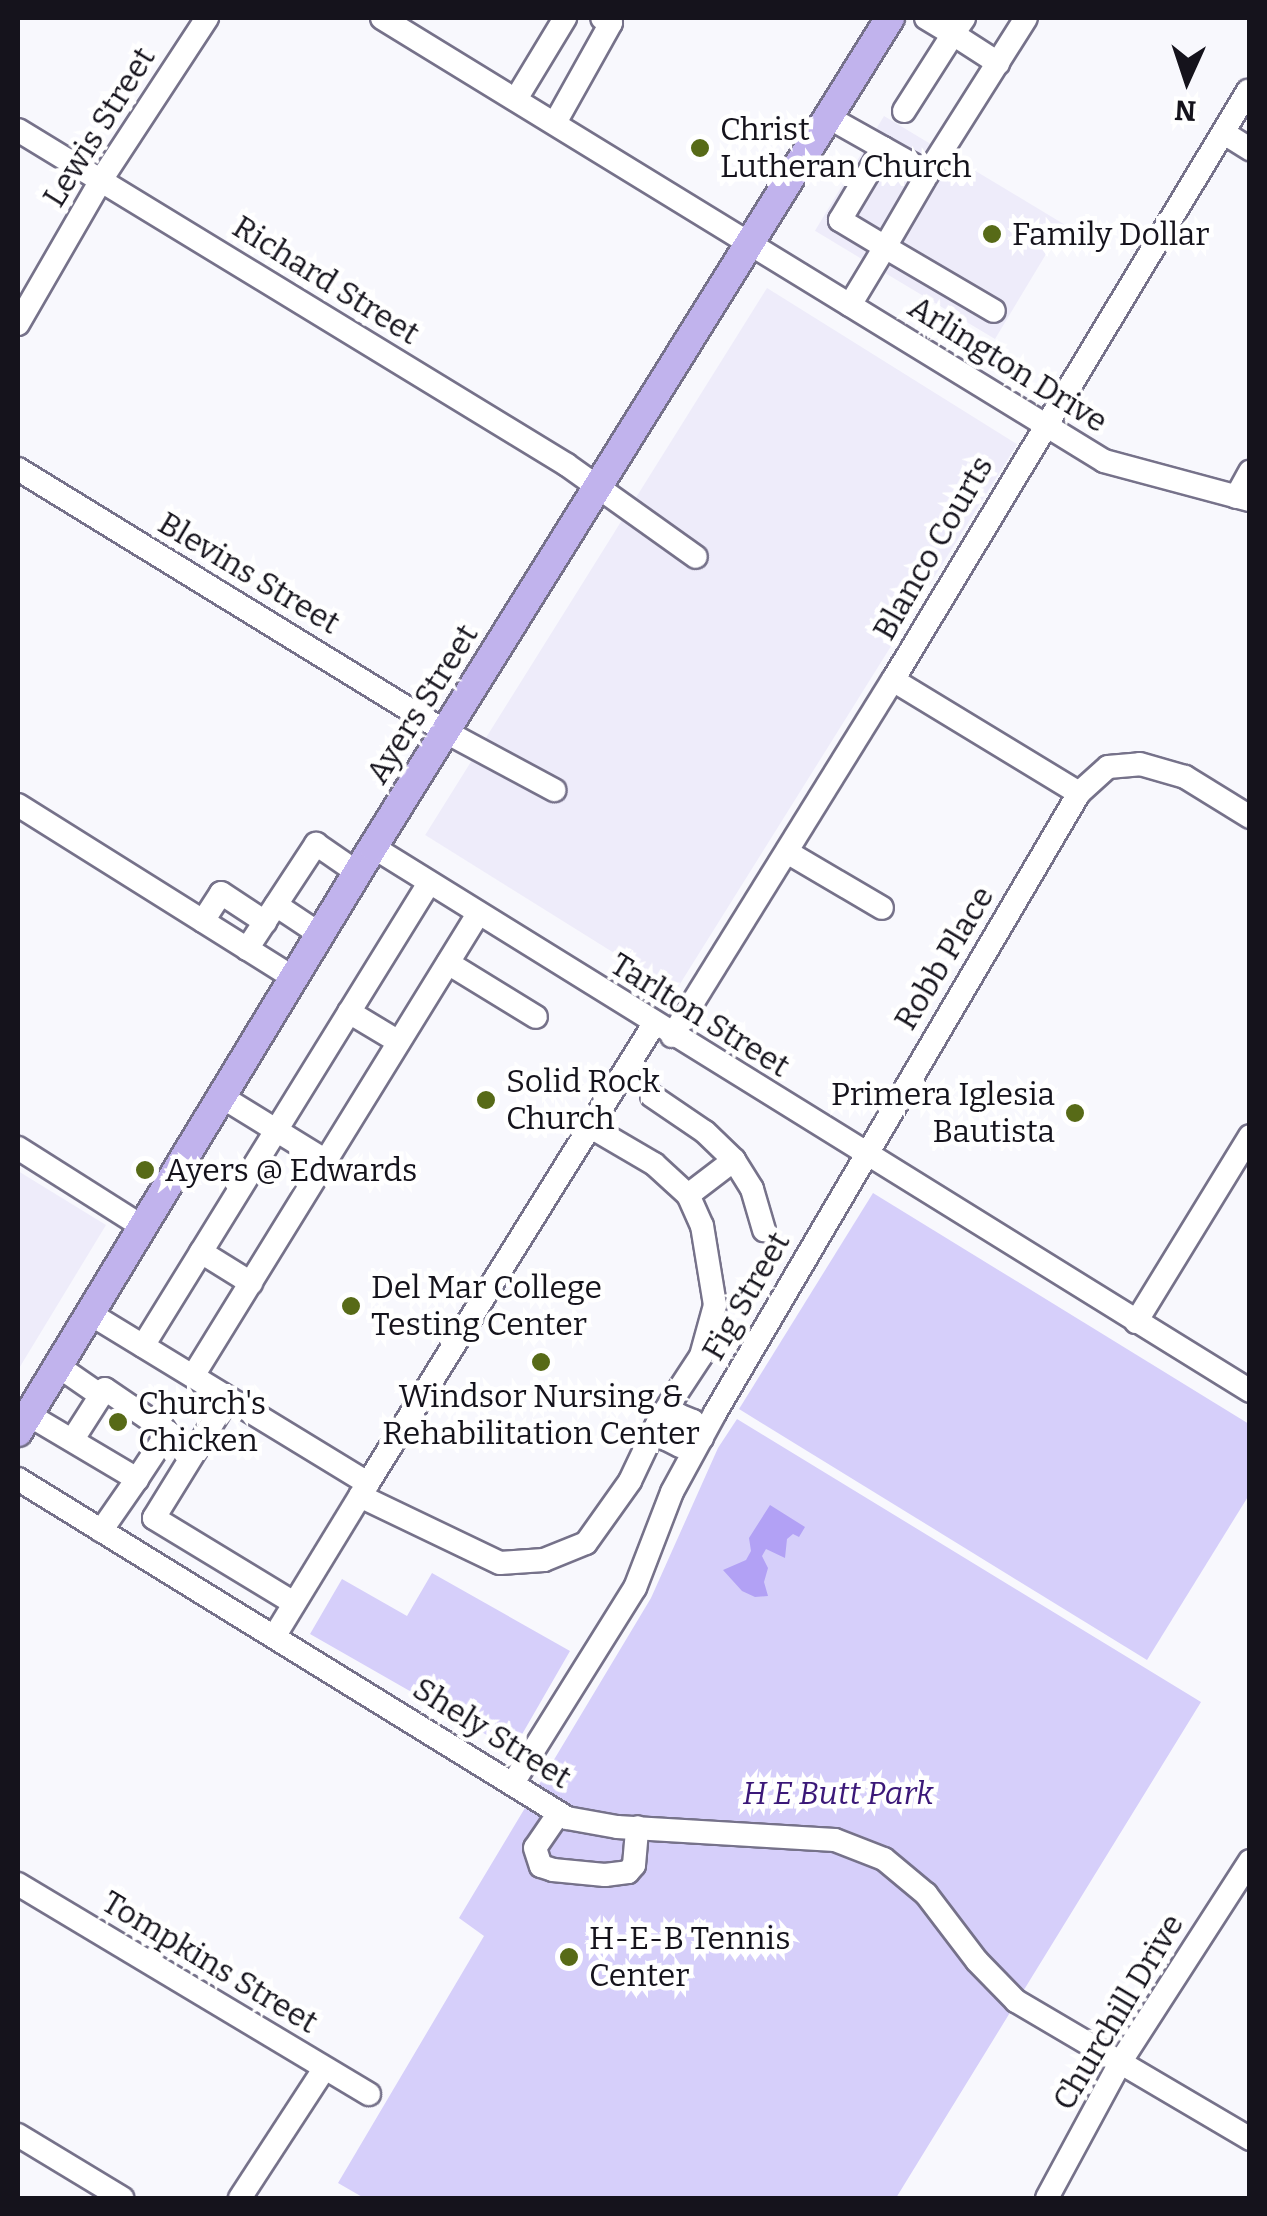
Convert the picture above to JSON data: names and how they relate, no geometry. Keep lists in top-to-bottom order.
{
  "streets": {
    "main road": ["Ayers Street"],
    "street": [
      "Lewis Street",
      "Richard Street",
      "Arlington Drive",
      "Blanco Courts",
      "Blevins Street",
      "Robb Place",
      "Tarlton Street",
      "Fig Street",
      "Shely Street",
      "Tompkins Street",
      "Churchill Drive"
    ]
  },
  "crossings": [
    ["Lewis Street", "Richard Street"],
    ["Richard Street", "Ayers Street"],
    ["Arlington Drive", "Blanco Courts"],
    ["Arlington Drive", "Ayers Street"],
    ["Blanco Courts", "Tarlton Street"],
    ["Blanco Courts", "Shely Street"],
    ["Blevins Street", "Ayers Street"],
    ["Ayers Street", "Tarlton Street"],
    ["Robb Place", "Tarlton Street"],
    ["Robb Place", "Fig Street"],
    ["Tarlton Street", "Fig Street"],
    ["Fig Street", "Shely Street"],
    ["Shely Street", "Churchill Drive"]
  ],
  "parks": ["H E Butt Park"],
  "places": [
    "Christ Lutheran Church",
    "Family Dollar",
    "Solid Rock Church",
    "Primera Iglesia Bautista",
    "Ayers @ Edwards",
    "Del Mar College Testing Center",
    "Windsor Nursing & Rehabilitation Center",
    "Church's Chicken",
    "H-E-B Tennis Center"
  ],
  "north": "bottom"
}
